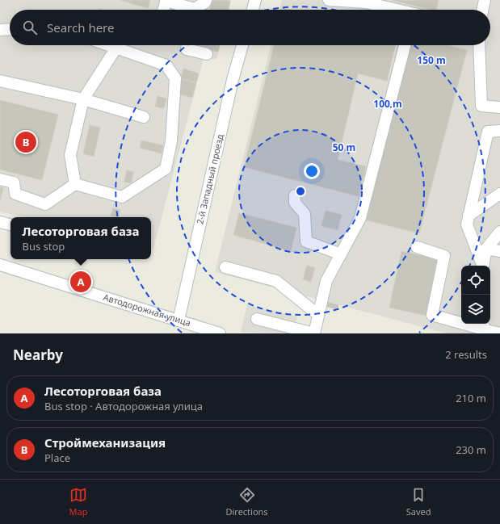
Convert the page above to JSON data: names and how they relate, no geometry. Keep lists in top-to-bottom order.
{
  "streets": {
    "street": ["2-й Западный проезд", "Автодорожная улица"]
  },
  "crossings": [
    ["2-й Западный проезд", "Автодорожная улица"]
  ],
  "page": {
    "search": "Search here",
    "pins": ["B", "A"],
    "popup": ["Лесоторговая база", "Bus stop"],
    "heading": ["Nearby", "2 results"],
    "list": [
      {
        "mark": "A",
        "name": "Лесоторговая база",
        "note": "Bus stop · Автодорожная улица",
        "value": "210 m"
      },
      {
        "mark": "B",
        "name": "Строймеханизация",
        "note": "Place",
        "value": "230 m"
      }
    ],
    "nav": ["Map", "Directions", "Saved"]
  },
  "rings": ["150 m", "100 m", "50 m"]
}
